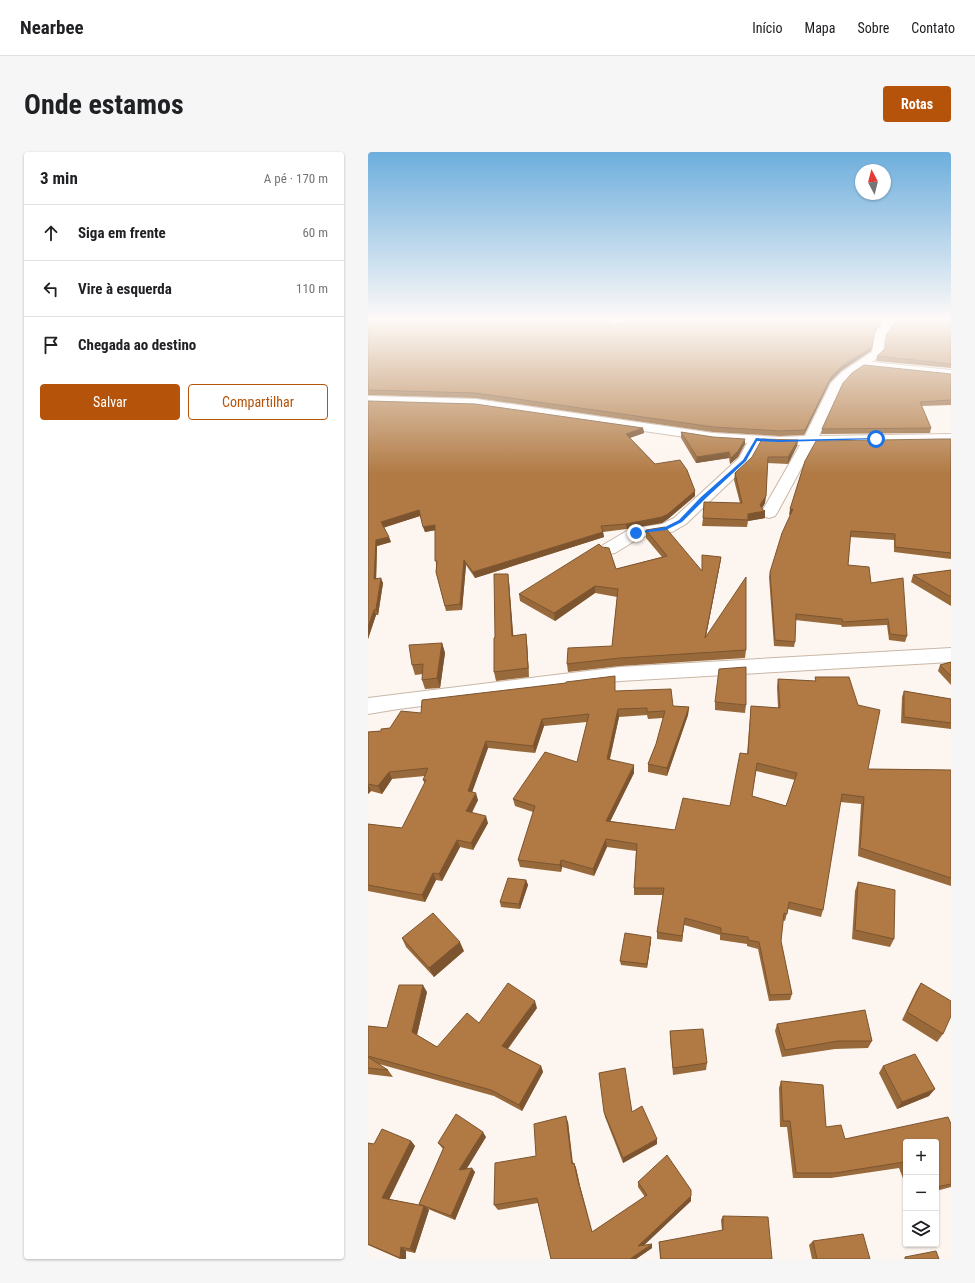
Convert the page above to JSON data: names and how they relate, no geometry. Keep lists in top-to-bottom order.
{
  "north": "top",
  "page": {
    "header": "Nearbee",
    "nav": [
      "Início",
      "Mapa",
      "Sobre",
      "Contato"
    ],
    "buttons": [
      "Rotas",
      ["Salvar", "Compartilhar"]
    ],
    "title": "Onde estamos",
    "heading": ["3 min", "A pé · 170 m"],
    "list": [
      ["Siga em frente", "60 m"],
      ["Vire à esquerda", "110 m"],
      "Chegada ao destino"
    ],
    "map_buttons": ["+", "−"]
  }
}
